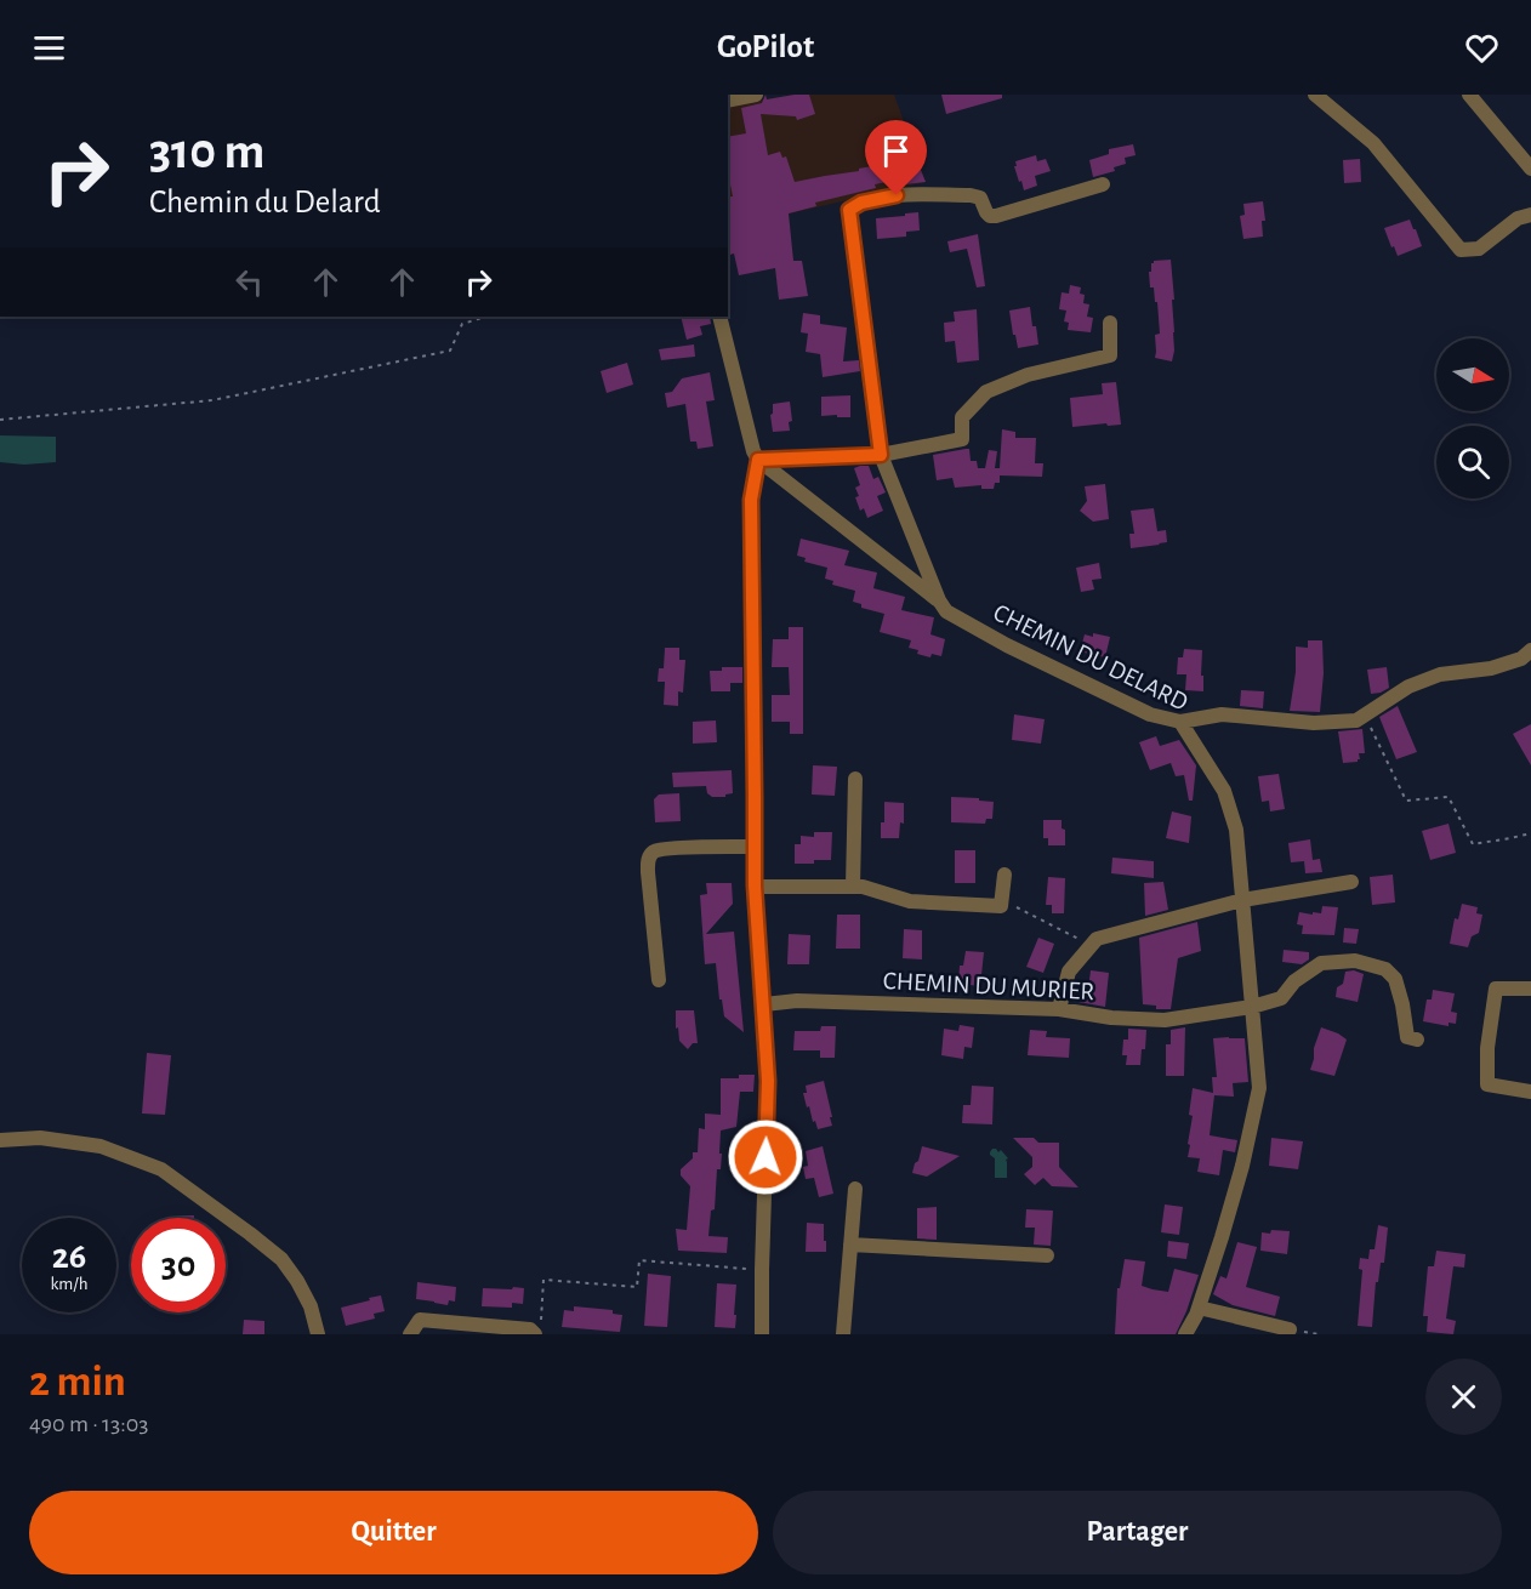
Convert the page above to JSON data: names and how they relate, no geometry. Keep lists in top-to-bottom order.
{
  "streets": {
    "street": ["CHEMIN DU DELARD", "CHEMIN DU MURIER"]
  },
  "crossings": [
    ["CHEMIN DU DELARD", "CHEMIN DU MURIER"]
  ],
  "north": "right",
  "page": {
    "header": "GoPilot",
    "turn": ["310 m", "Chemin du Delard"],
    "speed": "26 km/h",
    "limit": "30",
    "heading": ["2 min", "490 m · 13:03"],
    "buttons": ["Quitter", "Partager"]
  }
}
